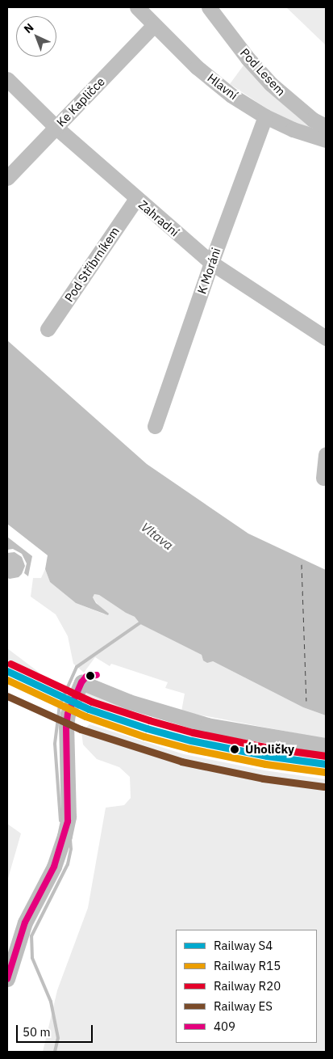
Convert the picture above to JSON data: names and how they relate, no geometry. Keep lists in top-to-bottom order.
{
  "streets": {
    "street": [
      "Pod Lesem",
      "Hlavní",
      "Ke Kapličce",
      "Zahradní",
      "Pod Stříbrníkem",
      "K Moráni"
    ]
  },
  "crossings": [
    ["Hlavní", "Ke Kapličce"],
    ["Hlavní", "K Moráni"],
    ["Ke Kapličce", "Zahradní"],
    ["Zahradní", "Pod Stříbrníkem"],
    ["Zahradní", "K Moráni"]
  ],
  "water": ["Vltava"],
  "places": ["Úholičky"],
  "lines": [
    "rail line R20",
    "rail line S4",
    "transit line 409",
    "rail line R15",
    "rail line ES"
  ],
  "legend": [
    "Railway S4",
    "Railway R15",
    "Railway R20",
    "Railway ES",
    "409"
  ],
  "scale_bar": "50 m",
  "north": "top left"
}
